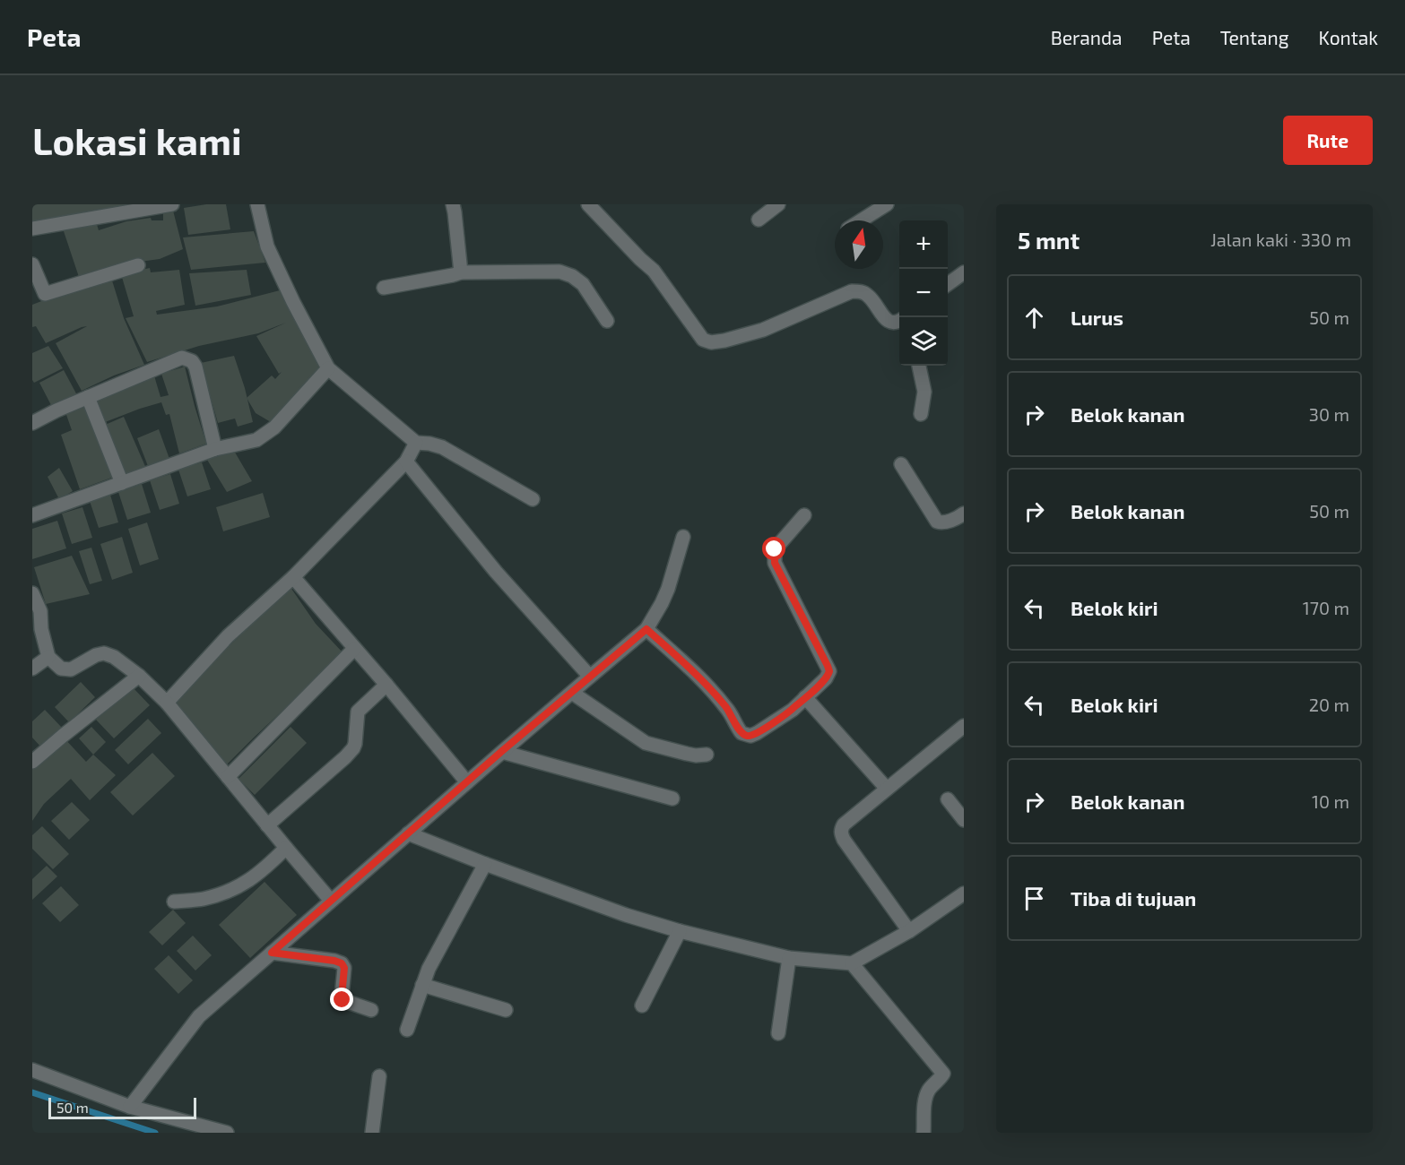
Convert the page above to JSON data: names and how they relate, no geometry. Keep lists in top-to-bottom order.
{
  "scale_bar": "50 m",
  "north": "top",
  "page": {
    "header": "Peta",
    "nav": [
      "Beranda",
      "Peta",
      "Tentang",
      "Kontak"
    ],
    "buttons": "Rute",
    "title": "Lokasi kami",
    "heading": ["5 mnt", "Jalan kaki · 330 m"],
    "map_buttons": ["+", "−"],
    "list": [
      ["Lurus", "50 m"],
      ["Belok kanan", "30 m"],
      ["Belok kanan", "50 m"],
      ["Belok kiri", "170 m"],
      ["Belok kiri", "20 m"],
      ["Belok kanan", "10 m"],
      "Tiba di tujuan"
    ],
    "scale": "50 m"
  }
}
